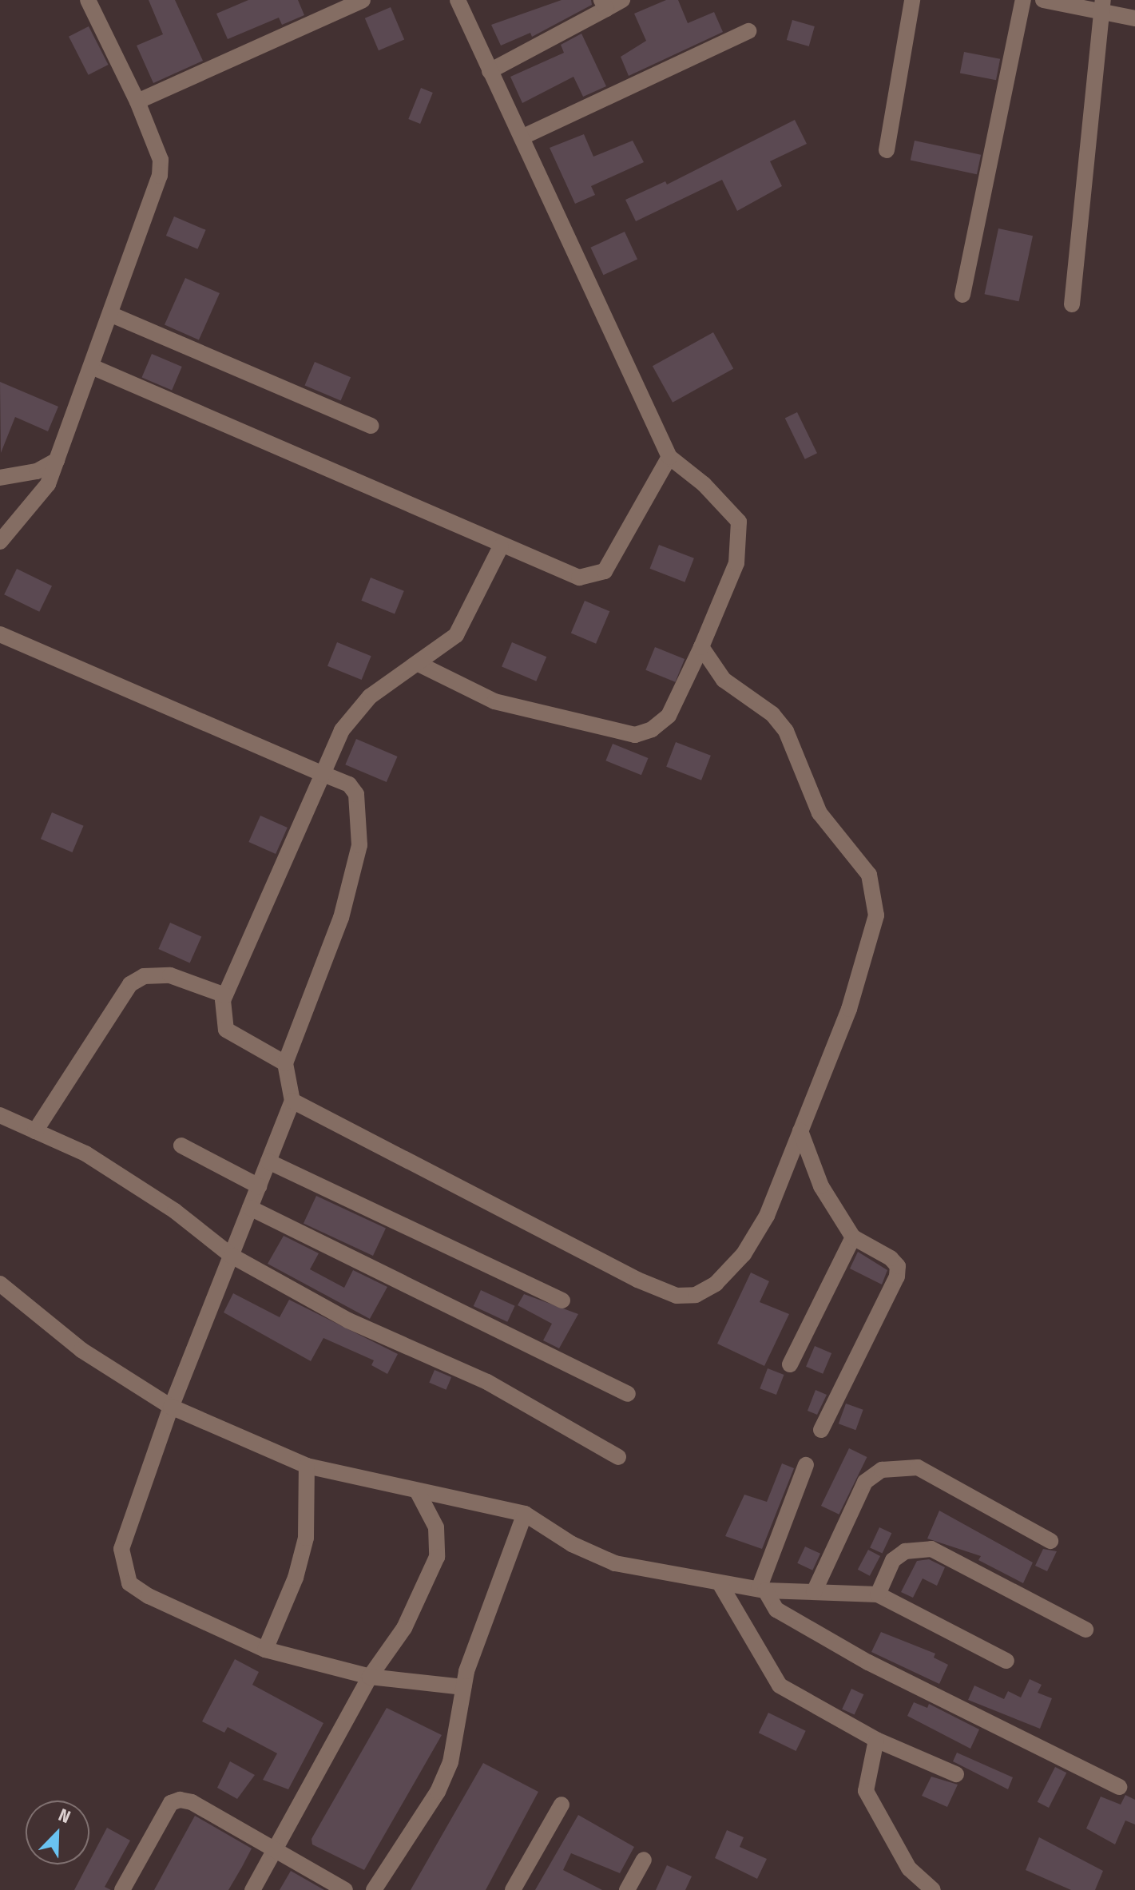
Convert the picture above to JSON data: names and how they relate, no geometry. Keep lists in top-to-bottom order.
{
  "north": "top right"
}
